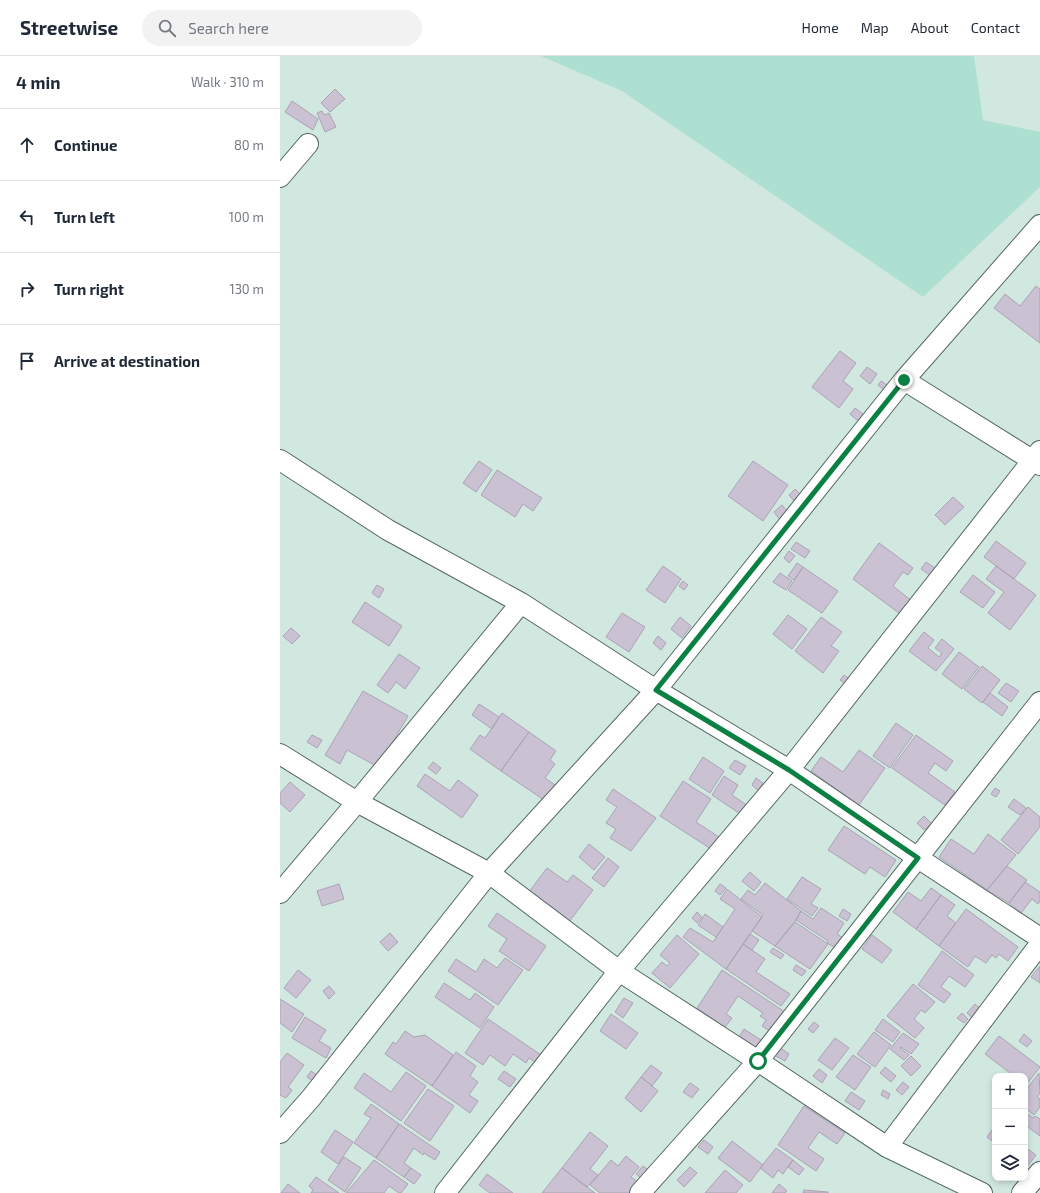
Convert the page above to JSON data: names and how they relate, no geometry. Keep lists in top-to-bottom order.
{
  "page": {
    "header": "Streetwise",
    "search": "Search here",
    "nav": [
      "Home",
      "Map",
      "About",
      "Contact"
    ],
    "heading": ["4 min", "Walk · 310 m"],
    "list": [
      ["Continue", "80 m"],
      ["Turn left", "100 m"],
      ["Turn right", "130 m"],
      "Arrive at destination"
    ],
    "map_buttons": ["+", "−"]
  }
}
